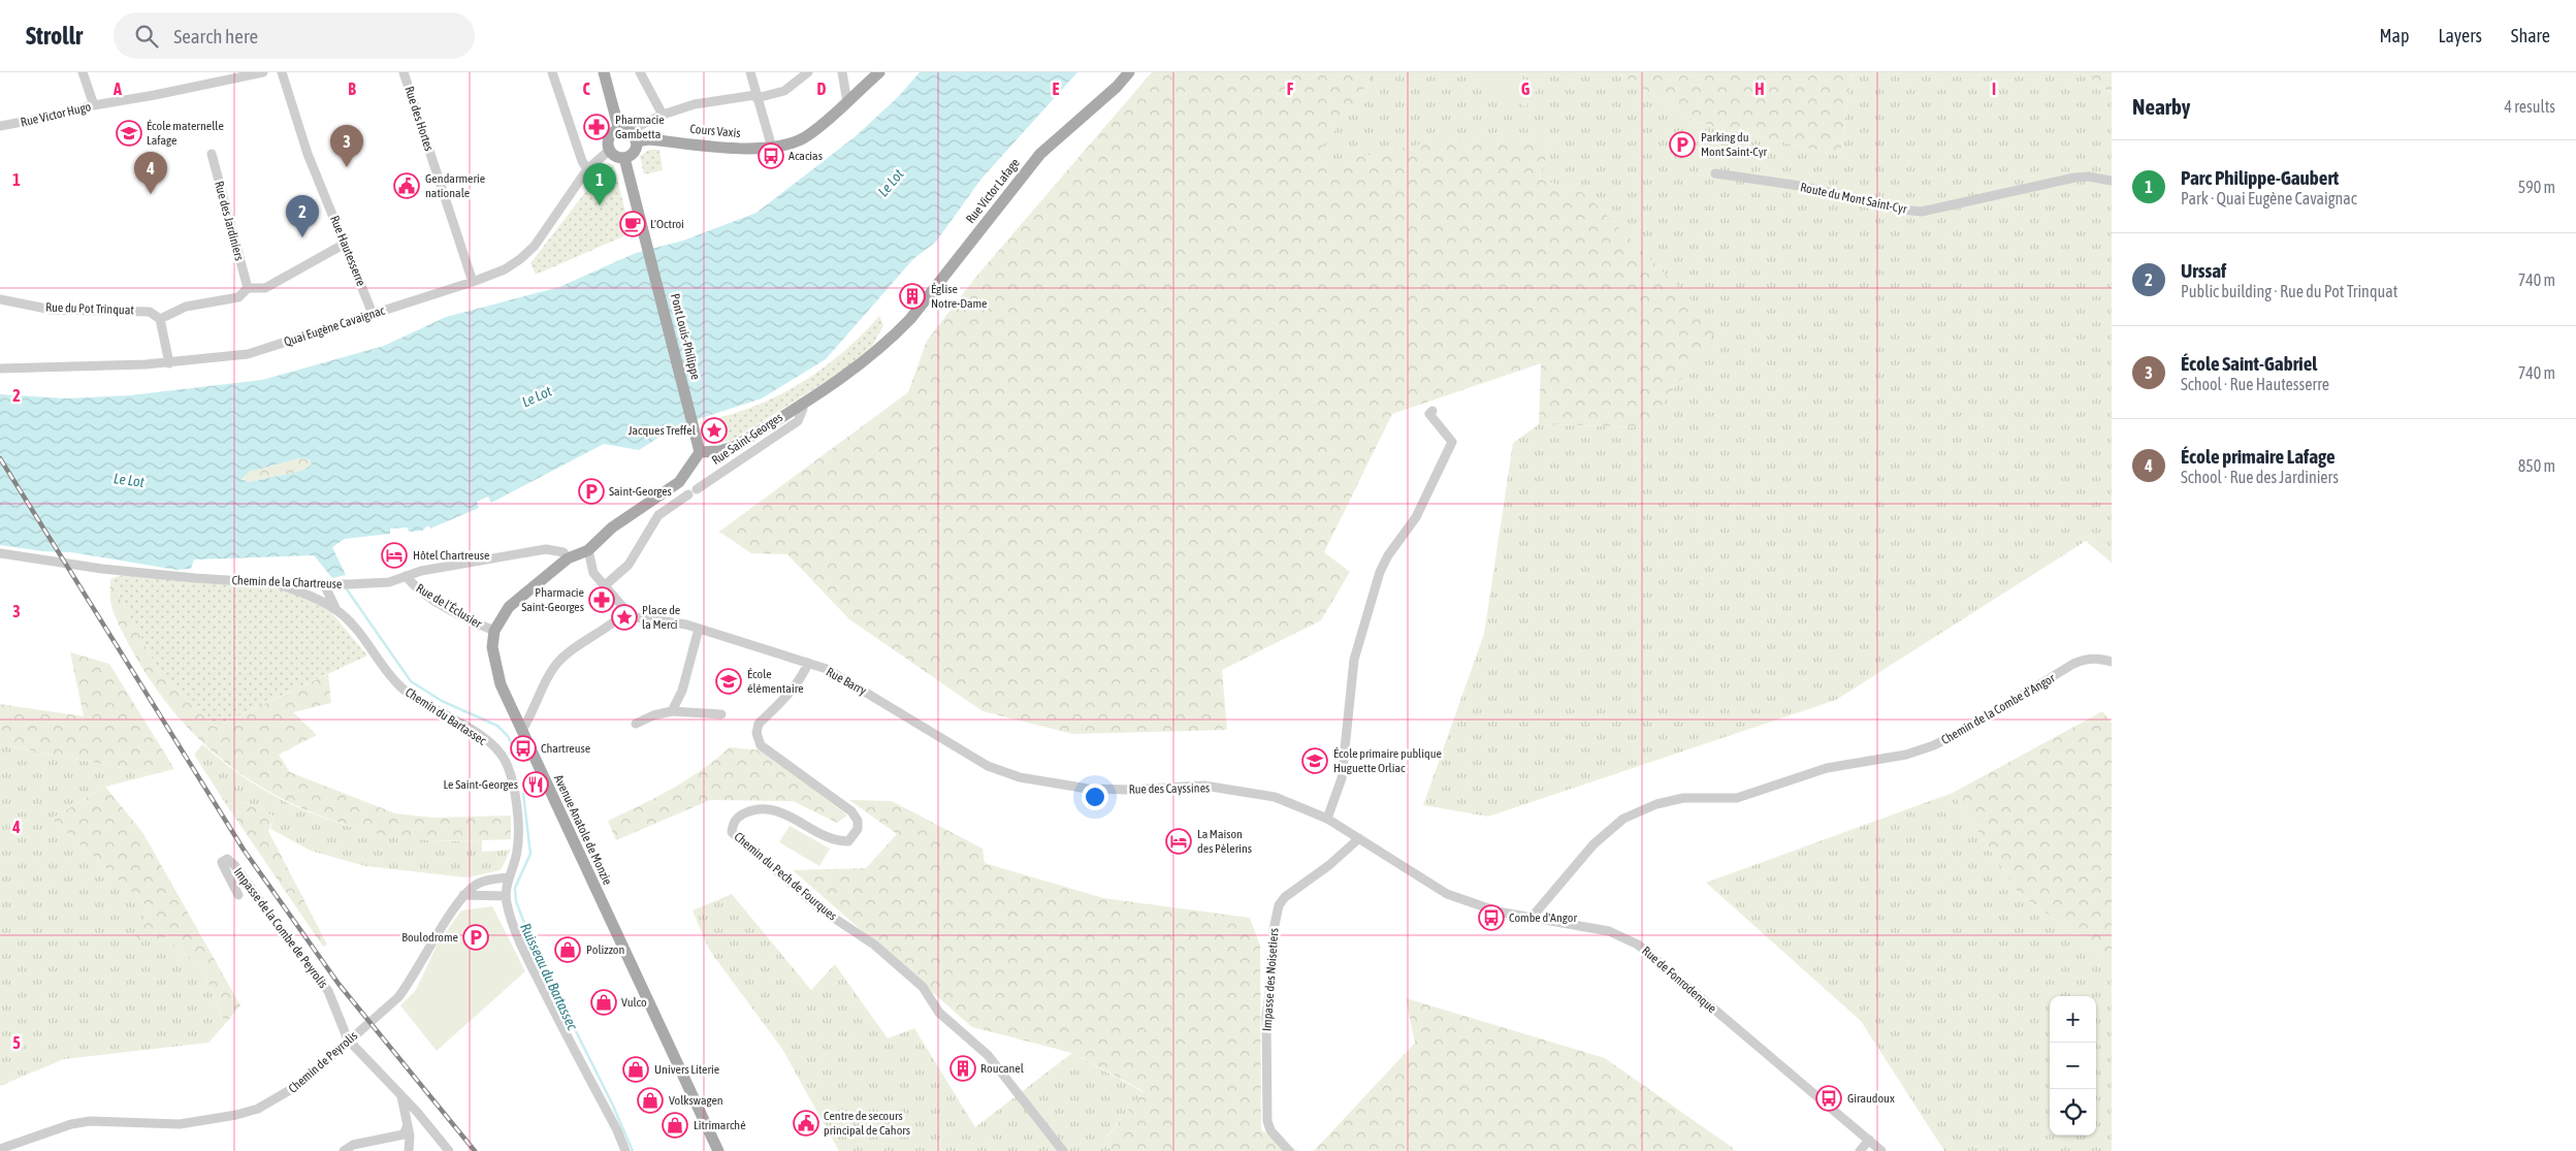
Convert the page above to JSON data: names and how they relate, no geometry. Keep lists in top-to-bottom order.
{
  "streets": {
    "main road": [
      "Cours Vaxis",
      "Rue Victor Lafage",
      "Pont Louis-Philippe",
      "Rue Saint-Georges",
      "Avenue Anatole de Monzie"
    ],
    "street": [
      "Rue Victor Hugo",
      "Rue des Hortes",
      "Route du Mont Saint-Cyr",
      "Rue des Jardiniers",
      "Rue Hautesserre",
      "Rue du Pot Trinquat",
      "Quai Eugène Cavaignac",
      "Chemin de la Chartreuse",
      "Rue de l’Éclusier",
      "Rue Barry",
      "Chemin de la Combe d'Angor",
      "Chemin du Bartassec",
      "Rue des Cayssines",
      "Chemin du Pech de Fourques",
      "Impasse de la Combe de Peyrolis",
      "Impasse des Noisetiers",
      "Rue de Fonrodenque",
      "Chemin de Peyrolis"
    ]
  },
  "crossings": [
    ["Rue des Hortes", "Quai Eugène Cavaignac"],
    ["Cours Vaxis", "Quai Eugène Cavaignac"],
    ["Cours Vaxis", "Pont Louis-Philippe"],
    ["Rue Victor Lafage", "Rue Saint-Georges"],
    ["Rue Hautesserre", "Quai Eugène Cavaignac"],
    ["Quai Eugène Cavaignac", "Pont Louis-Philippe"],
    ["Pont Louis-Philippe", "Rue Saint-Georges"],
    ["Chemin de la Chartreuse", "Rue de l’Éclusier"],
    ["Chemin de la Chartreuse", "Chemin du Bartassec"],
    ["Rue de l’Éclusier", "Avenue Anatole de Monzie"],
    ["Rue Barry", "Rue des Cayssines"],
    ["Rue Barry", "Chemin du Pech de Fourques"],
    ["Chemin de la Combe d'Angor", "Rue de Fonrodenque"],
    ["Chemin du Bartassec", "Chemin de Peyrolis"],
    ["Rue des Cayssines", "Impasse des Noisetiers"],
    ["Rue des Cayssines", "Rue de Fonrodenque"],
    ["Impasse de la Combe de Peyrolis", "Chemin de Peyrolis"],
    ["Impasse des Noisetiers", "Rue de Fonrodenque"]
  ],
  "water": ["Le Lot", "Ruisseau du Bartassec"],
  "places": {
    "pharmacy": ["Pharmacie Gambetta", "Pharmacie Saint-Georges"],
    "school or university": ["École maternelle Lafage", "École élémentaire", "École primaire publique Huguette Orliac"],
    "parking": ["Parking du Mont Saint-Cyr", "Saint-Georges", "Boulodrome"],
    "bus stop": [
      "Acacias",
      "Chartreuse",
      "Combe d'Angor",
      "Giraudoux"
    ],
    "public building": ["Gendarmerie nationale", "Centre de secours principal de Cahors"],
    "cafe": ["L'Octroi"],
    "building": ["Église Notre-Dame", "Roucanel"],
    "place": ["Jacques Treffel", "Place de la Merci"],
    "hotel": ["Hôtel Chartreuse", "La Maison des Pèlerins"],
    "restaurant": ["Le Saint-Georges"],
    "shop": [
      "Polizzon",
      "Vulco",
      "Univers Literie",
      "Volkswagen",
      "Litrimarché"
    ]
  },
  "page": {
    "header": "Strollr",
    "search": "Search here",
    "nav": ["Map", "Layers", "Share"],
    "heading": ["Nearby", "4 results"],
    "pins": [
      "3",
      "4",
      "1",
      "2"
    ],
    "list": [
      {
        "mark": "1",
        "name": "Parc Philippe-Gaubert",
        "note": "Park · Quai Eugène Cavaignac",
        "value": "590 m"
      },
      {
        "mark": "2",
        "name": "Urssaf",
        "note": "Public building · Rue du Pot Trinquat",
        "value": "740 m"
      },
      {
        "mark": "3",
        "name": "École Saint-Gabriel",
        "note": "School · Rue Hautesserre",
        "value": "740 m"
      },
      {
        "mark": "4",
        "name": "École primaire Lafage",
        "note": "School · Rue des Jardiniers",
        "value": "850 m"
      }
    ],
    "map_buttons": ["+", "−"]
  },
  "grid": {
    "columns": [
      "A",
      "B",
      "C",
      "D",
      "E",
      "F",
      "G",
      "H",
      "I"
    ],
    "rows": [
      "1",
      "2",
      "3",
      "4",
      "5"
    ]
  }
}
